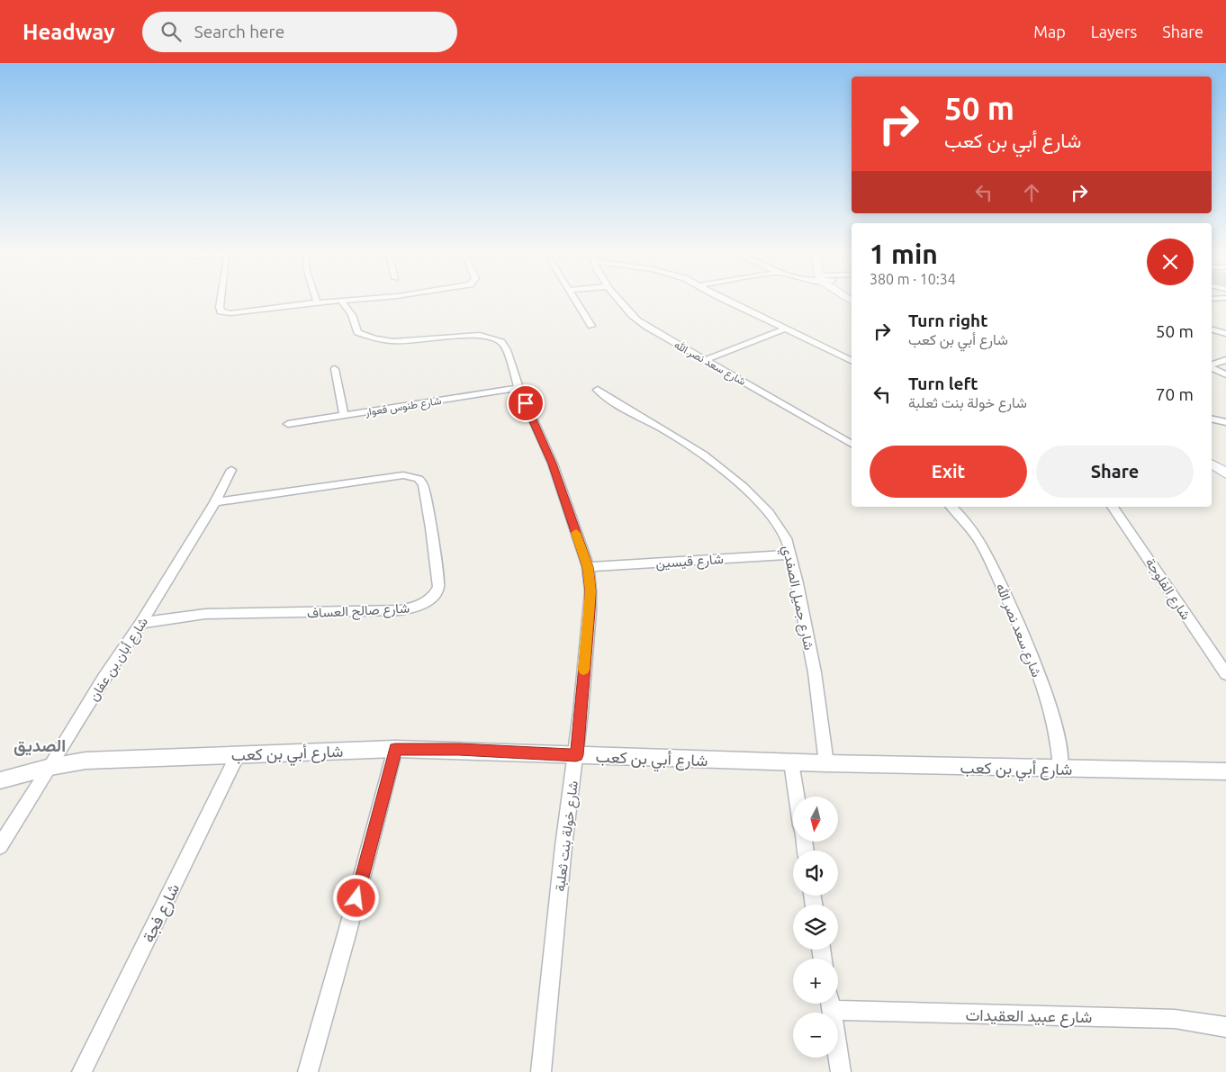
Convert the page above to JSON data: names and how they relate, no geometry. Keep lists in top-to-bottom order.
{
  "streets": {
    "street": [
      "شارع سعد نصر الله",
      "شارع طنوس قعوار",
      "شارع قيسين",
      "شارع الفلوجة",
      "شارع جميل الصفدي",
      "شارع صالح العساف",
      "شارع أبان بن عفان",
      "شارع أبي بن كعب",
      "شارع خولة بنت ثعلبة",
      "شارع فجة",
      "شارع عبيد العقيدات"
    ]
  },
  "crossings": [
    ["شارع سعد نصر الله", "شارع أبي بن كعب"],
    ["شارع طنوس قعوار", "شارع خولة بنت ثعلبة"],
    ["شارع قيسين", "شارع جميل الصفدي"],
    ["شارع قيسين", "شارع خولة بنت ثعلبة"],
    ["شارع جميل الصفدي", "شارع أبي بن كعب"],
    ["شارع صالح العساف", "شارع أبان بن عفان"],
    ["شارع أبان بن عفان", "شارع أبي بن كعب"],
    ["شارع أبي بن كعب", "شارع خولة بنت ثعلبة"],
    ["شارع أبي بن كعب", "شارع فجة"]
  ],
  "districts": ["الصديق"],
  "north": "bottom",
  "page": {
    "header": "Headway",
    "search": "Search here",
    "nav": ["Map", "Layers", "Share"],
    "turn": ["50 m", "شارع أبي بن كعب"],
    "heading": ["1 min", "380 m · 10:34"],
    "list": [
      {
        "name": "Turn right",
        "note": "شارع أبي بن كعب",
        "value": "50 m"
      },
      {
        "name": "Turn left",
        "note": "شارع خولة بنت ثعلبة",
        "value": "70 m"
      }
    ],
    "buttons": ["Exit", "Share"],
    "map_buttons": ["+", "−"]
  }
}
